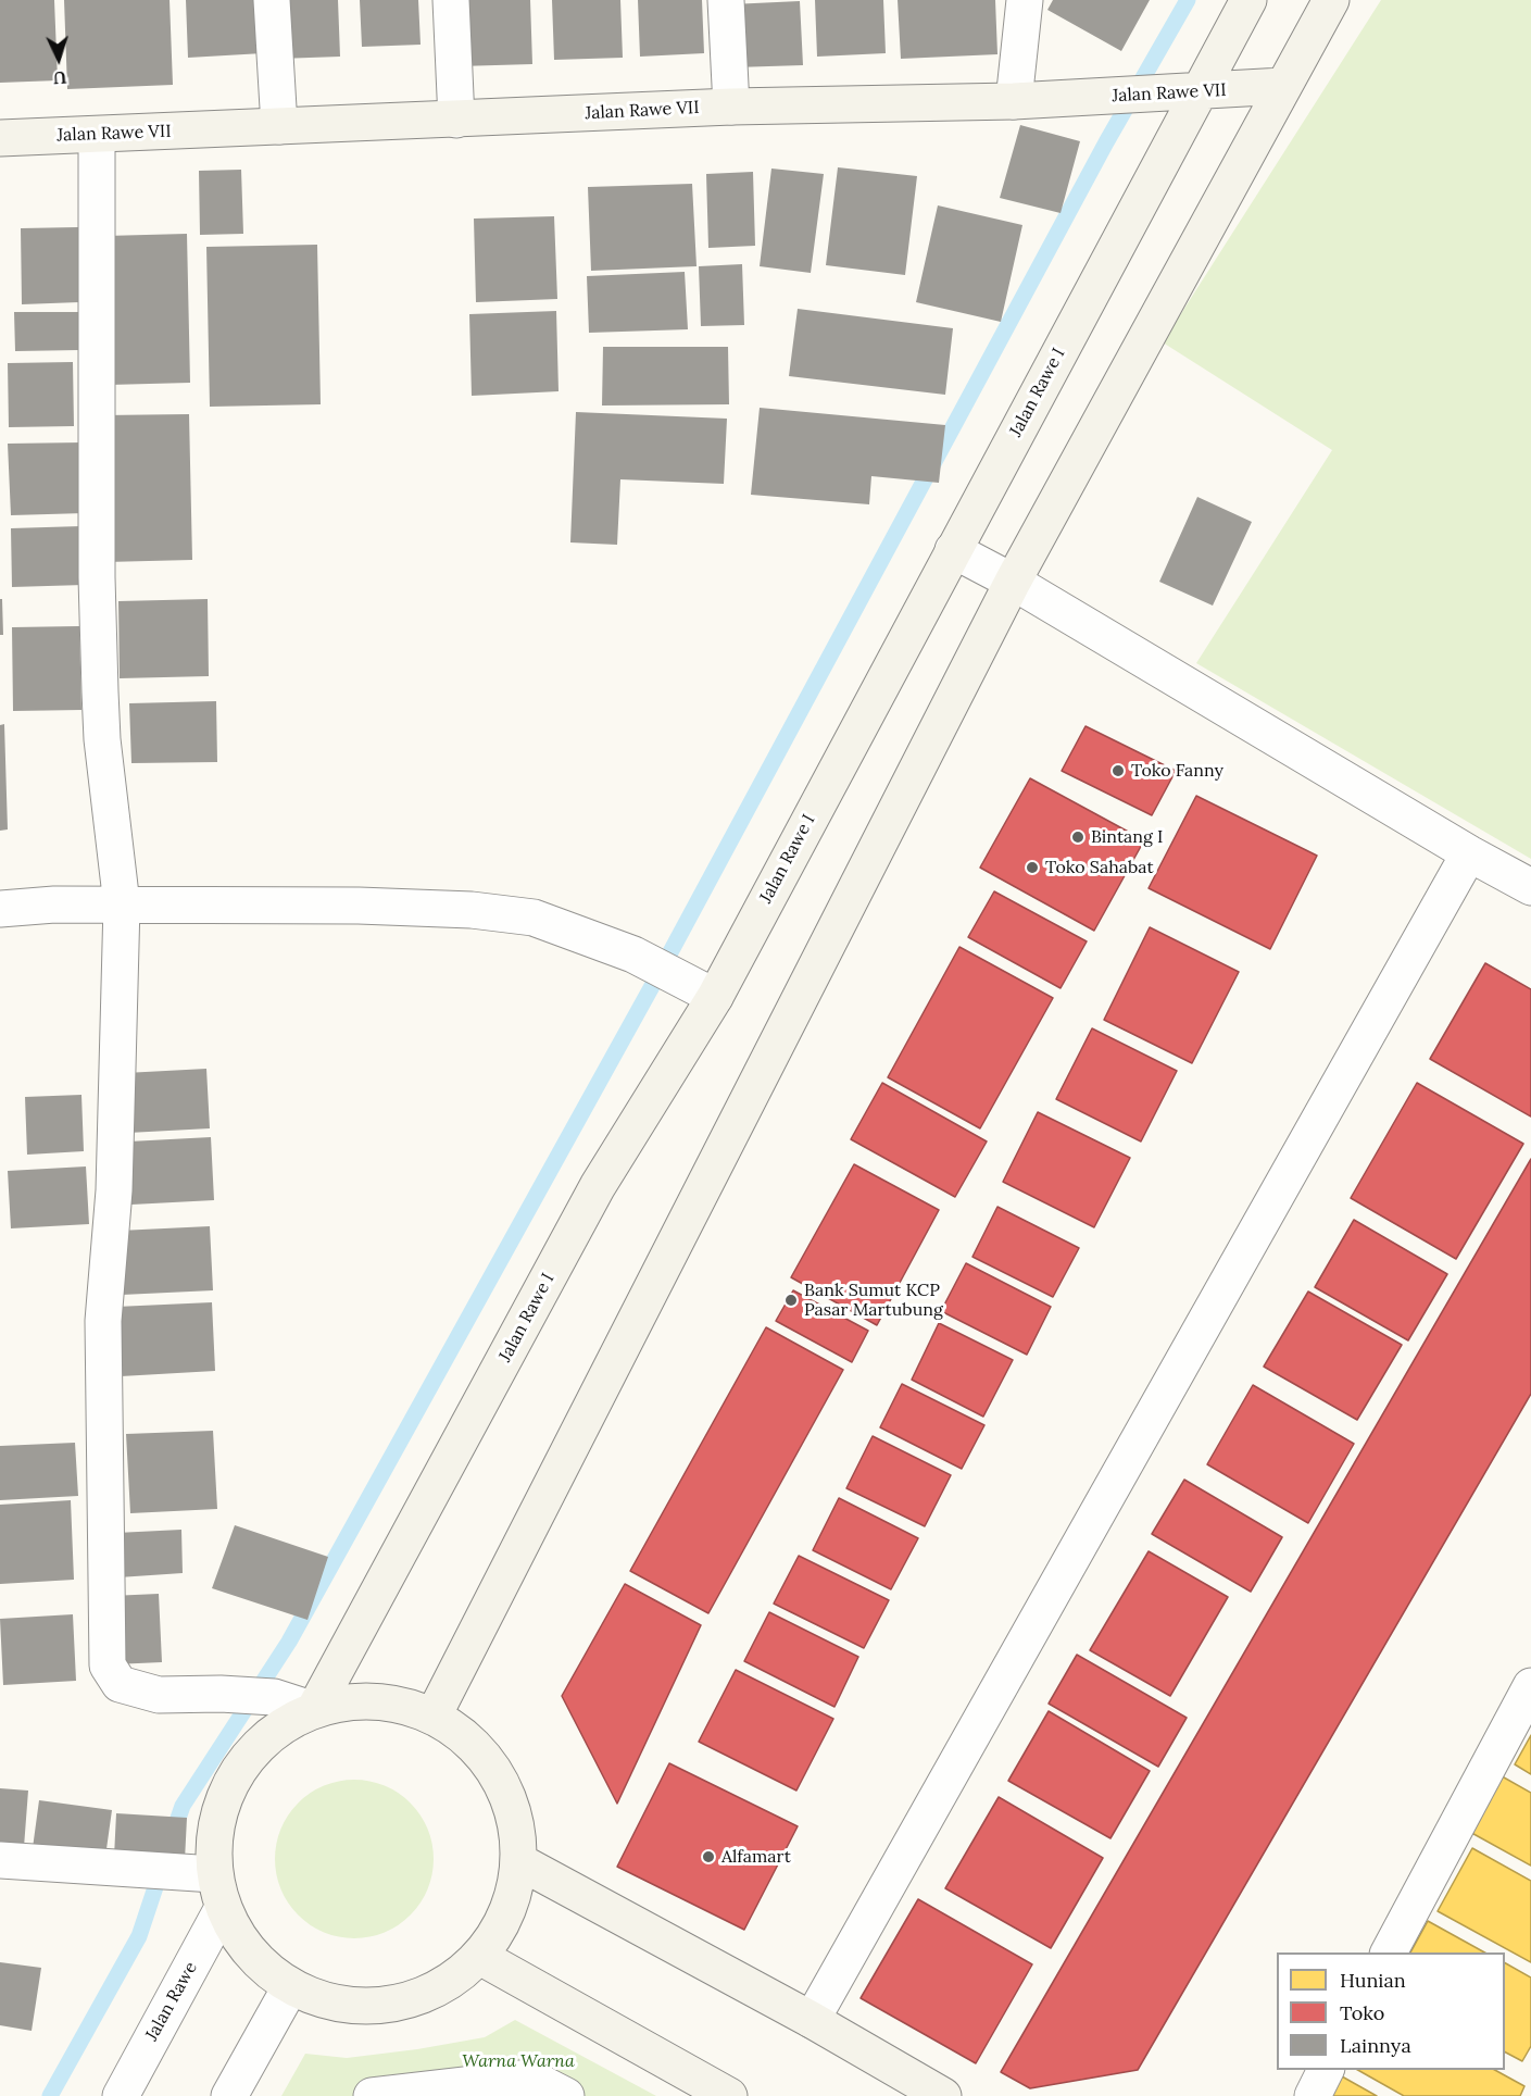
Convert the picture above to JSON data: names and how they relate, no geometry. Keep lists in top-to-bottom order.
{
  "streets": {
    "street": ["Jalan Rawe VII", "Jalan Rawe I", "Jalan Rawe"]
  },
  "crossings": [
    ["Jalan Rawe VII", "Jalan Rawe I"]
  ],
  "parks": ["Warna Warna"],
  "places": [
    "Toko Fanny",
    "Bintang I",
    "Toko Sahabat",
    "Bank Sumut KCP Pasar Martubung",
    "Alfamart"
  ],
  "legend": ["Hunian", "Toko", "Lainnya"],
  "north": "bottom"
}
